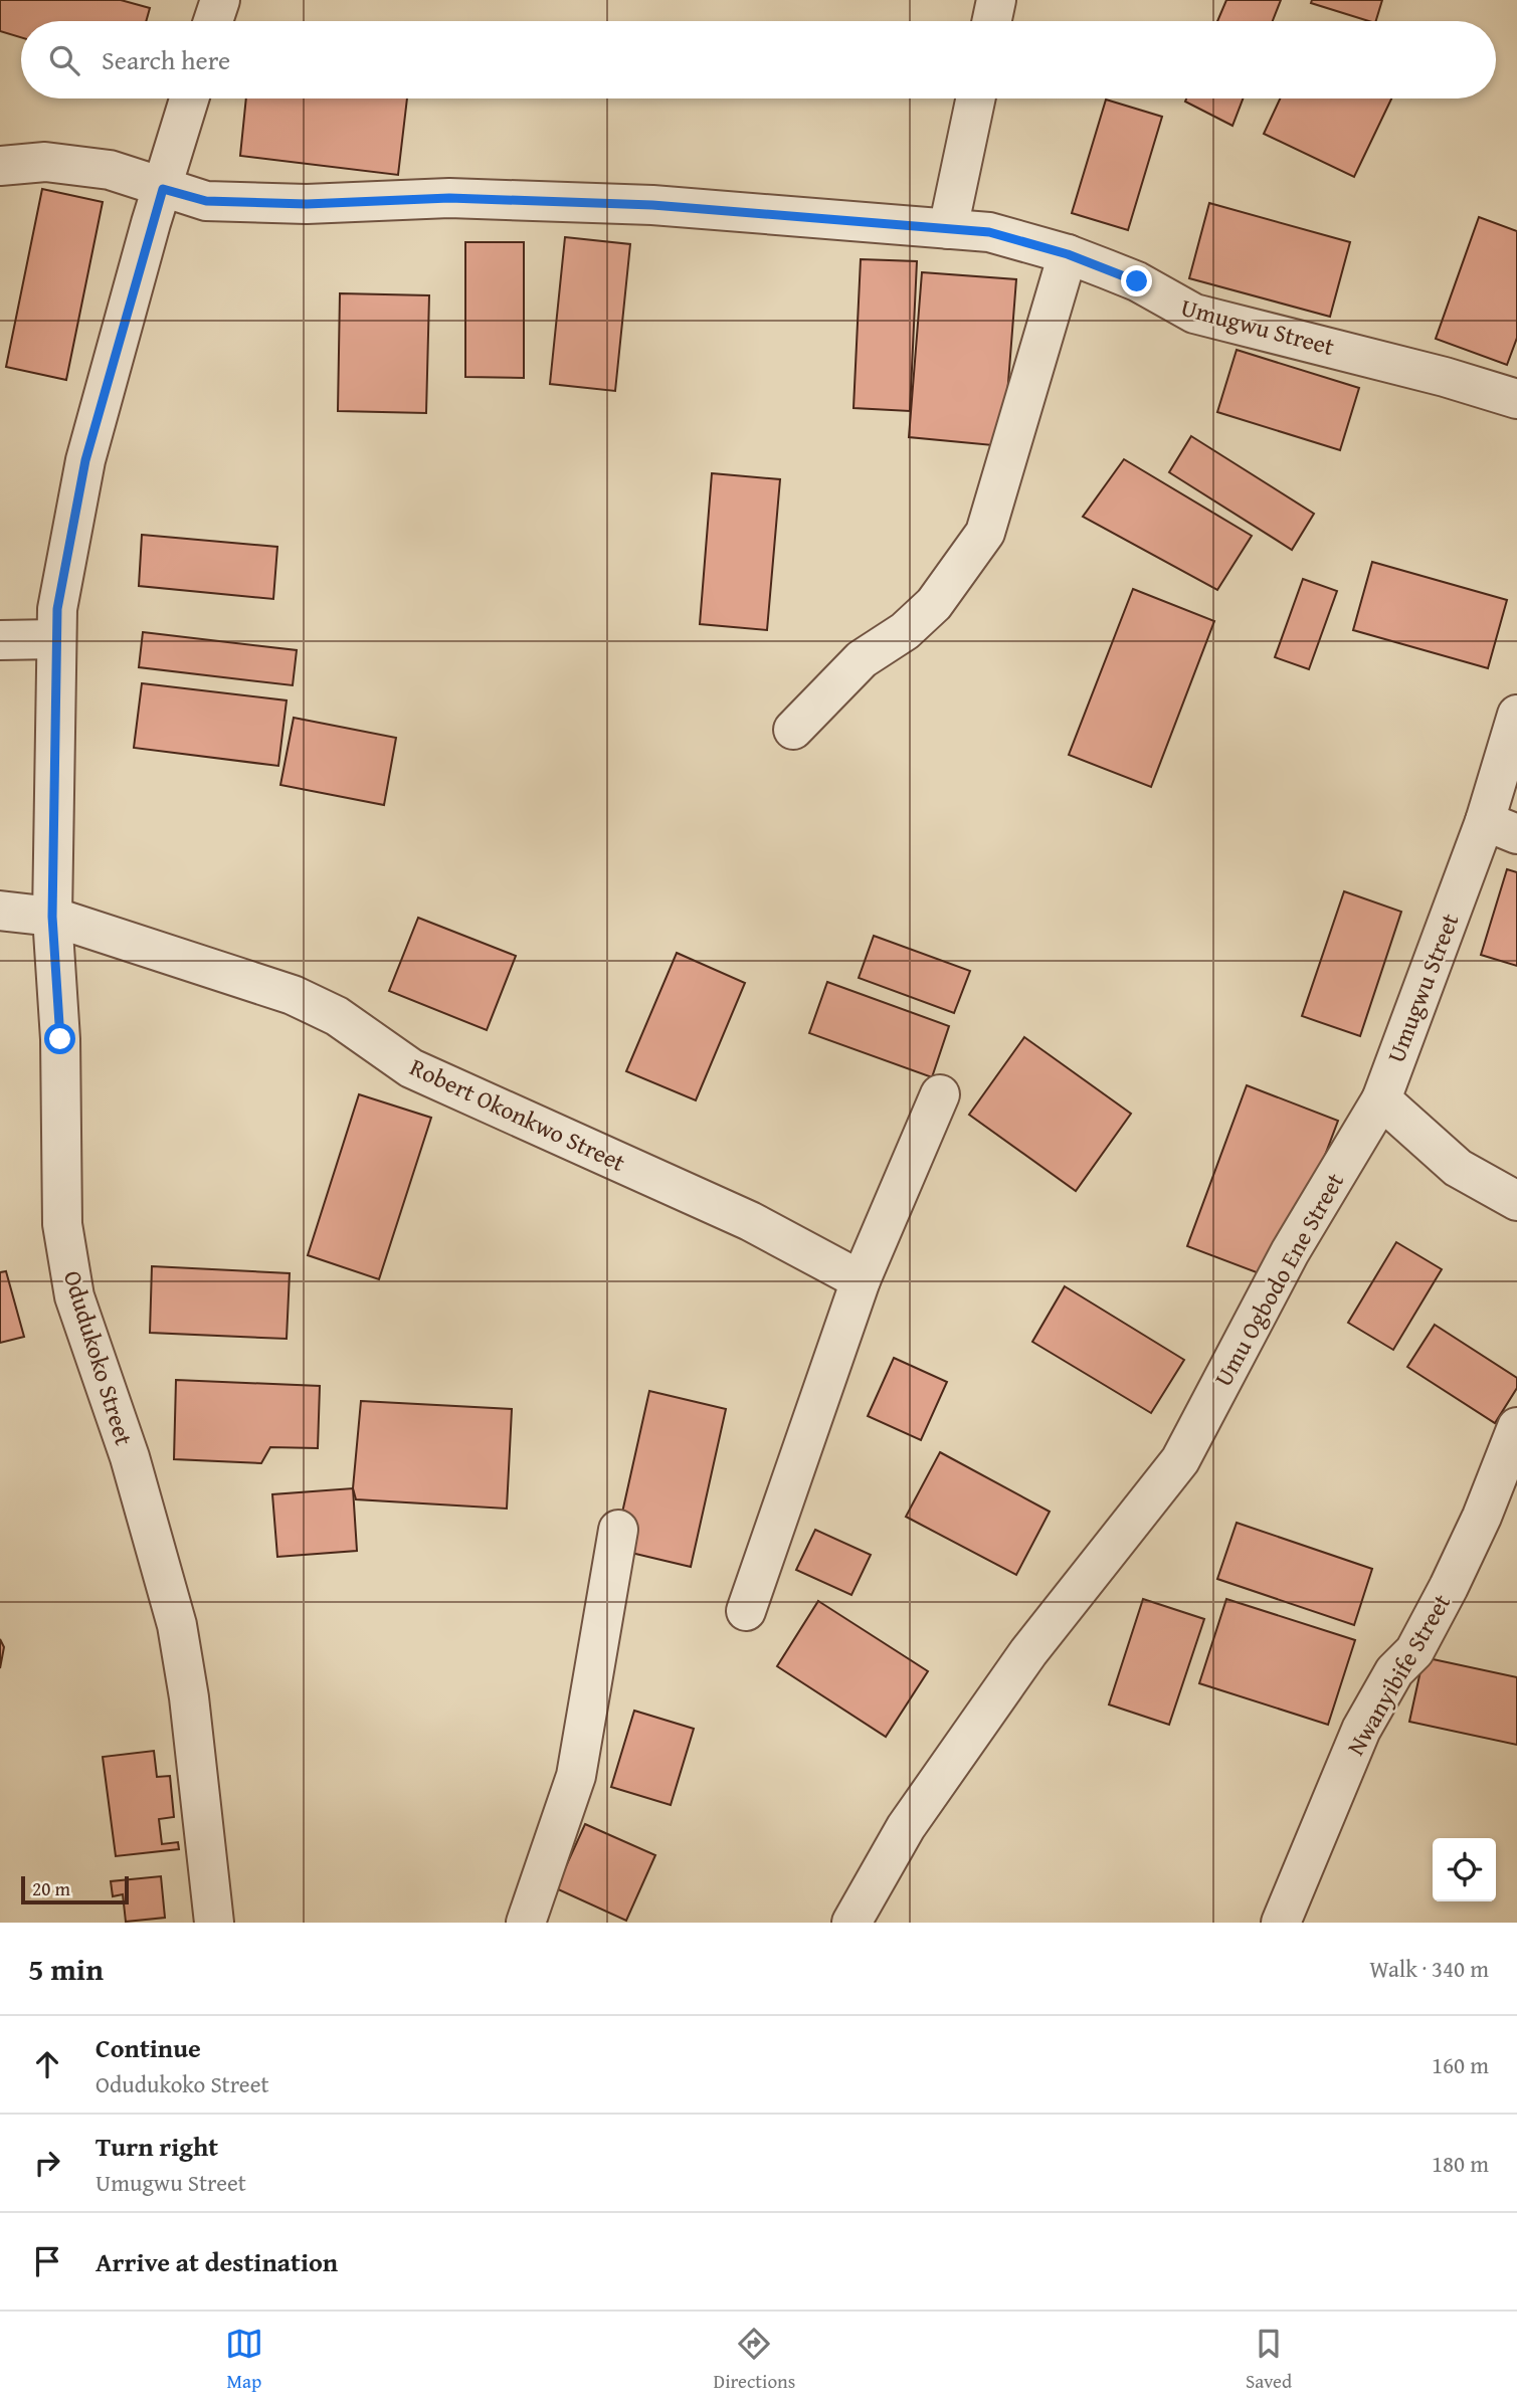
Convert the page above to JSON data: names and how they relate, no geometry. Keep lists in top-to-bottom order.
{
  "streets": {
    "street": [
      "Umugwu Street",
      "Robert Okonkwo Street",
      "Umu Ogbodo Ene Street",
      "Odudukoko Street",
      "Nwanyibife Street"
    ]
  },
  "crossings": [
    ["Umugwu Street", "Umu Ogbodo Ene Street"],
    ["Umugwu Street", "Odudukoko Street"],
    ["Robert Okonkwo Street", "Odudukoko Street"]
  ],
  "scale_bar": "20 m",
  "page": {
    "search": "Search here",
    "scale": "20 m",
    "heading": ["5 min", "Walk · 340 m"],
    "list": [
      ["Continue", "Odudukoko Street", "160 m"],
      ["Turn right", "Umugwu Street", "180 m"],
      "Arrive at destination"
    ],
    "nav": ["Map", "Directions", "Saved"]
  }
}
